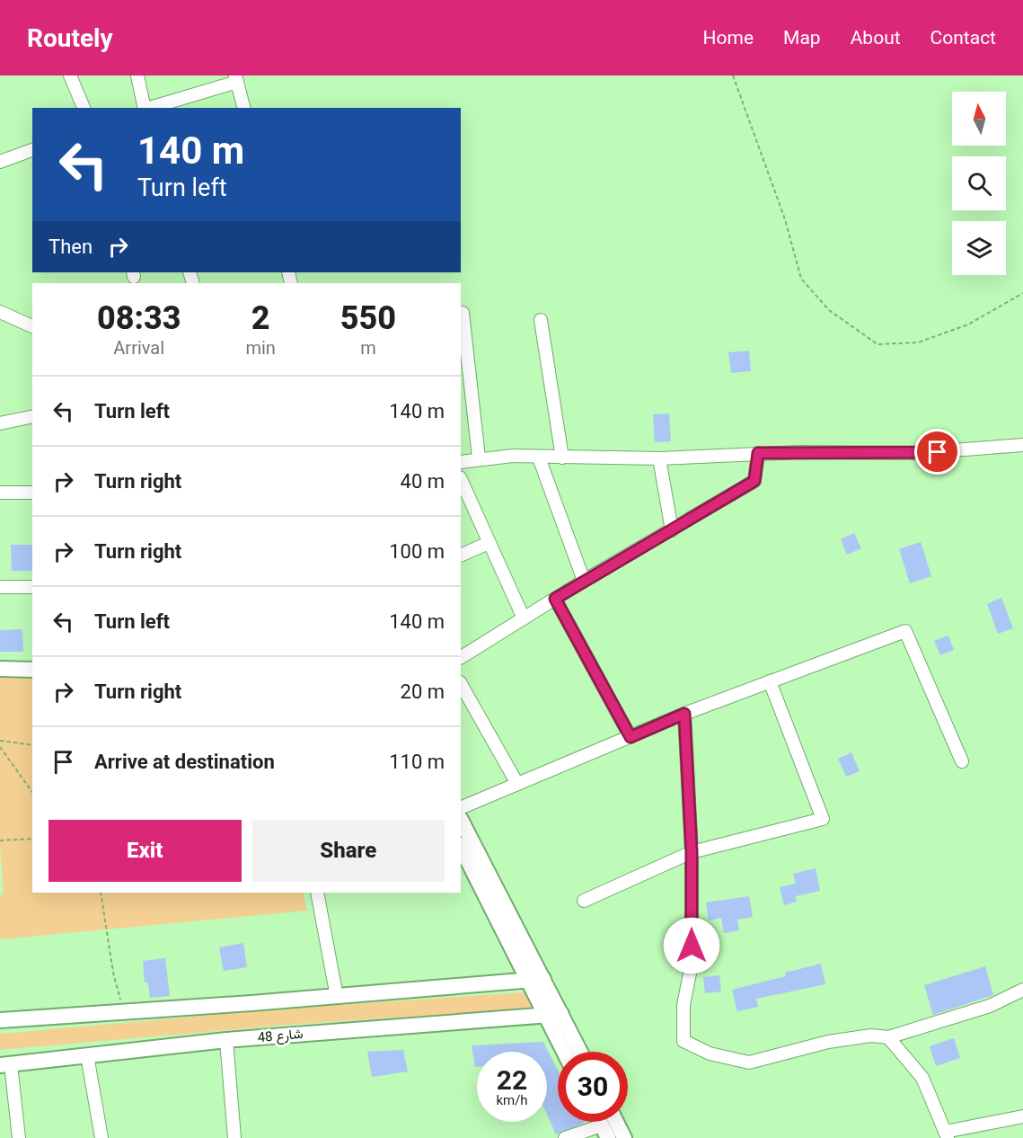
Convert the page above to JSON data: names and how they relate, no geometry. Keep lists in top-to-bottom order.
{
  "streets": {
    "main road": ["48 شارع"]
  },
  "north": "top",
  "page": {
    "header": "Routely",
    "nav": [
      "Home",
      "Map",
      "About",
      "Contact"
    ],
    "turn": ["140 m", "Turn left"],
    "then": "Then",
    "eta": [
      "08:33",
      "Arrival",
      "2",
      "min",
      "550",
      "m"
    ],
    "list": [
      {
        "name": "Turn left",
        "value": "140 m"
      },
      {
        "name": "Turn right",
        "value": "40 m"
      },
      {
        "name": "Turn right",
        "value": "100 m"
      },
      {
        "name": "Turn left",
        "value": "140 m"
      },
      {
        "name": "Turn right",
        "value": "20 m"
      },
      {
        "name": "Arrive at destination",
        "value": "110 m"
      }
    ],
    "buttons": ["Exit", "Share"],
    "speed": "22 km/h",
    "limit": "30"
  }
}
